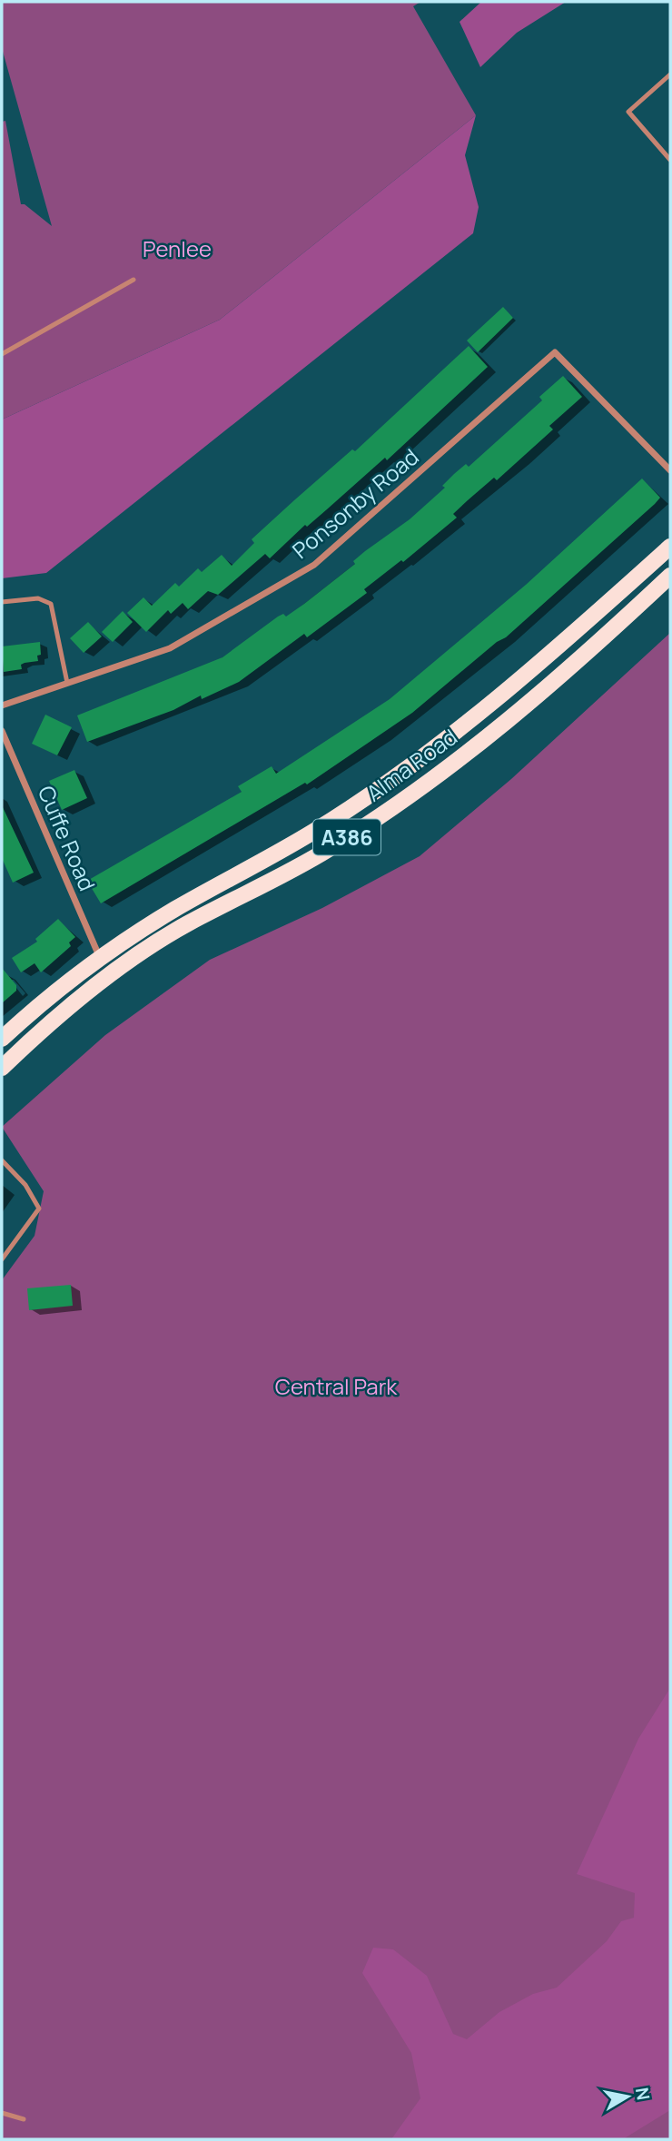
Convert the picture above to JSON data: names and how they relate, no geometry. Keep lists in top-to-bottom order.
{
  "streets": {
    "main road": ["Alma Road", "A386"],
    "street": ["Ponsonby Road", "Cuffe Road"]
  },
  "crossings": [
    ["Alma Road", "Cuffe Road"]
  ],
  "parks": ["Penlee", "Central Park"],
  "north": "right"
}
